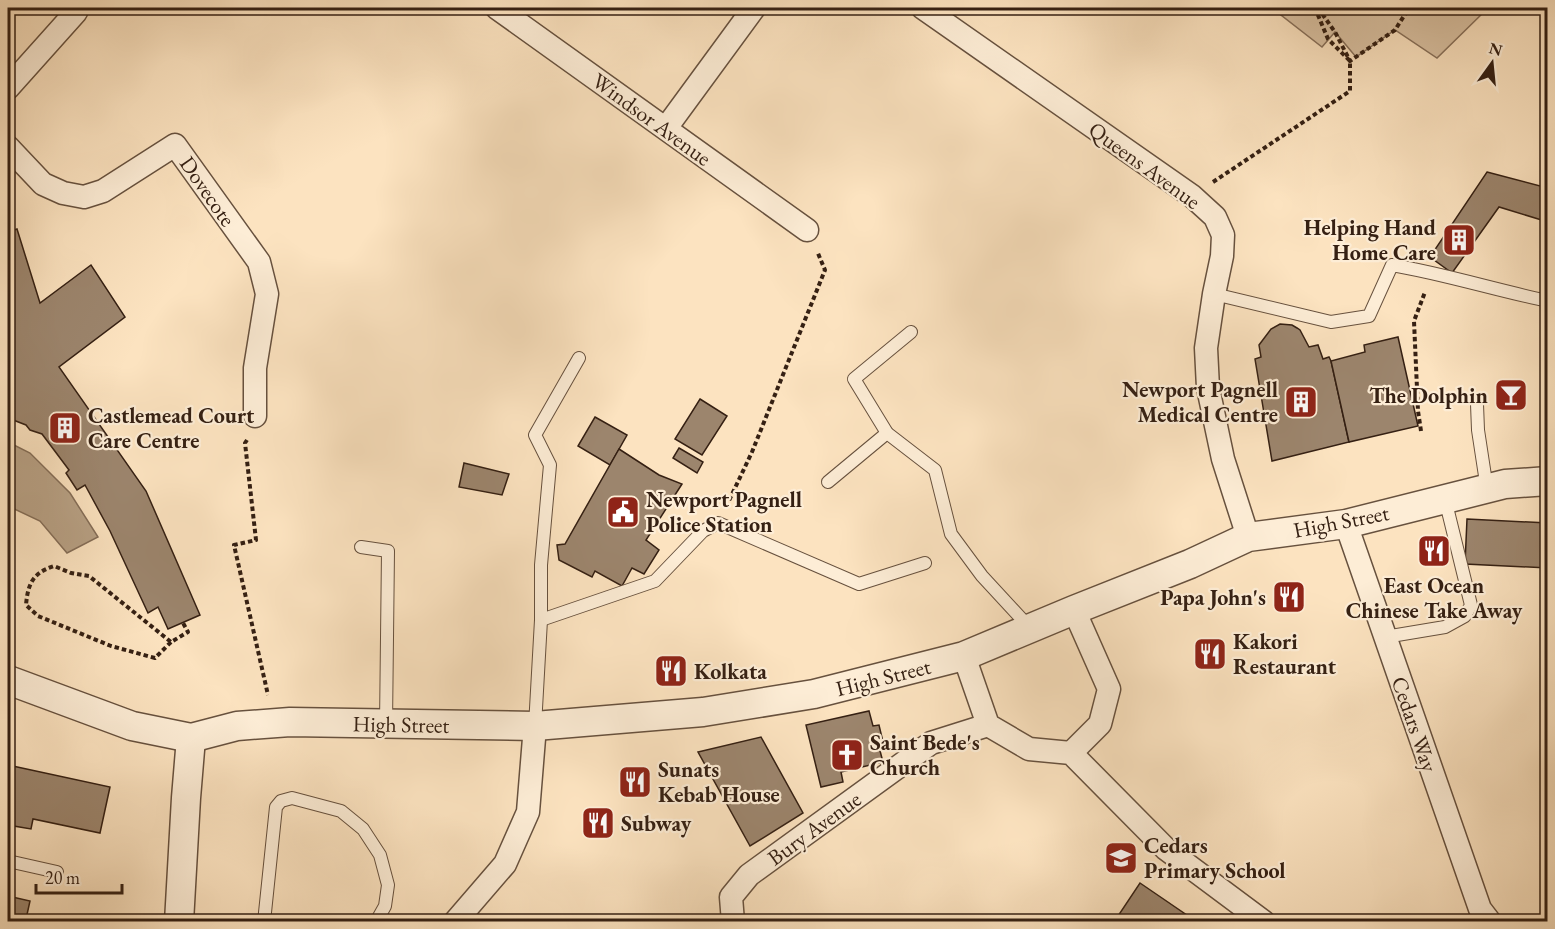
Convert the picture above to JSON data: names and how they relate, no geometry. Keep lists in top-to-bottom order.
{
  "streets": {
    "street": [
      "Windsor Avenue",
      "Queens Avenue",
      "Dovecote",
      "High Street",
      "Cedars Way",
      "Bury Avenue"
    ]
  },
  "crossings": [
    ["Queens Avenue", "High Street"],
    ["High Street", "Cedars Way"],
    ["High Street", "Bury Avenue"]
  ],
  "places": {
    "building": ["Helping Hand Home Care", "Newport Pagnell Medical Centre", "Castlemead Court Care Centre"],
    "bar": ["The Dolphin"],
    "public building": ["Newport Pagnell Police Station"],
    "restaurant": [
      "East Ocean Chinese Take Away",
      "Papa John's",
      "Kakori Restaurant",
      "Kolkata",
      "Sunats Kebab House",
      "Subway"
    ],
    "church": ["Saint Bede's Church"],
    "school or university": ["Cedars Primary School"]
  },
  "scale_bar": "20 m",
  "north": "top"
}
